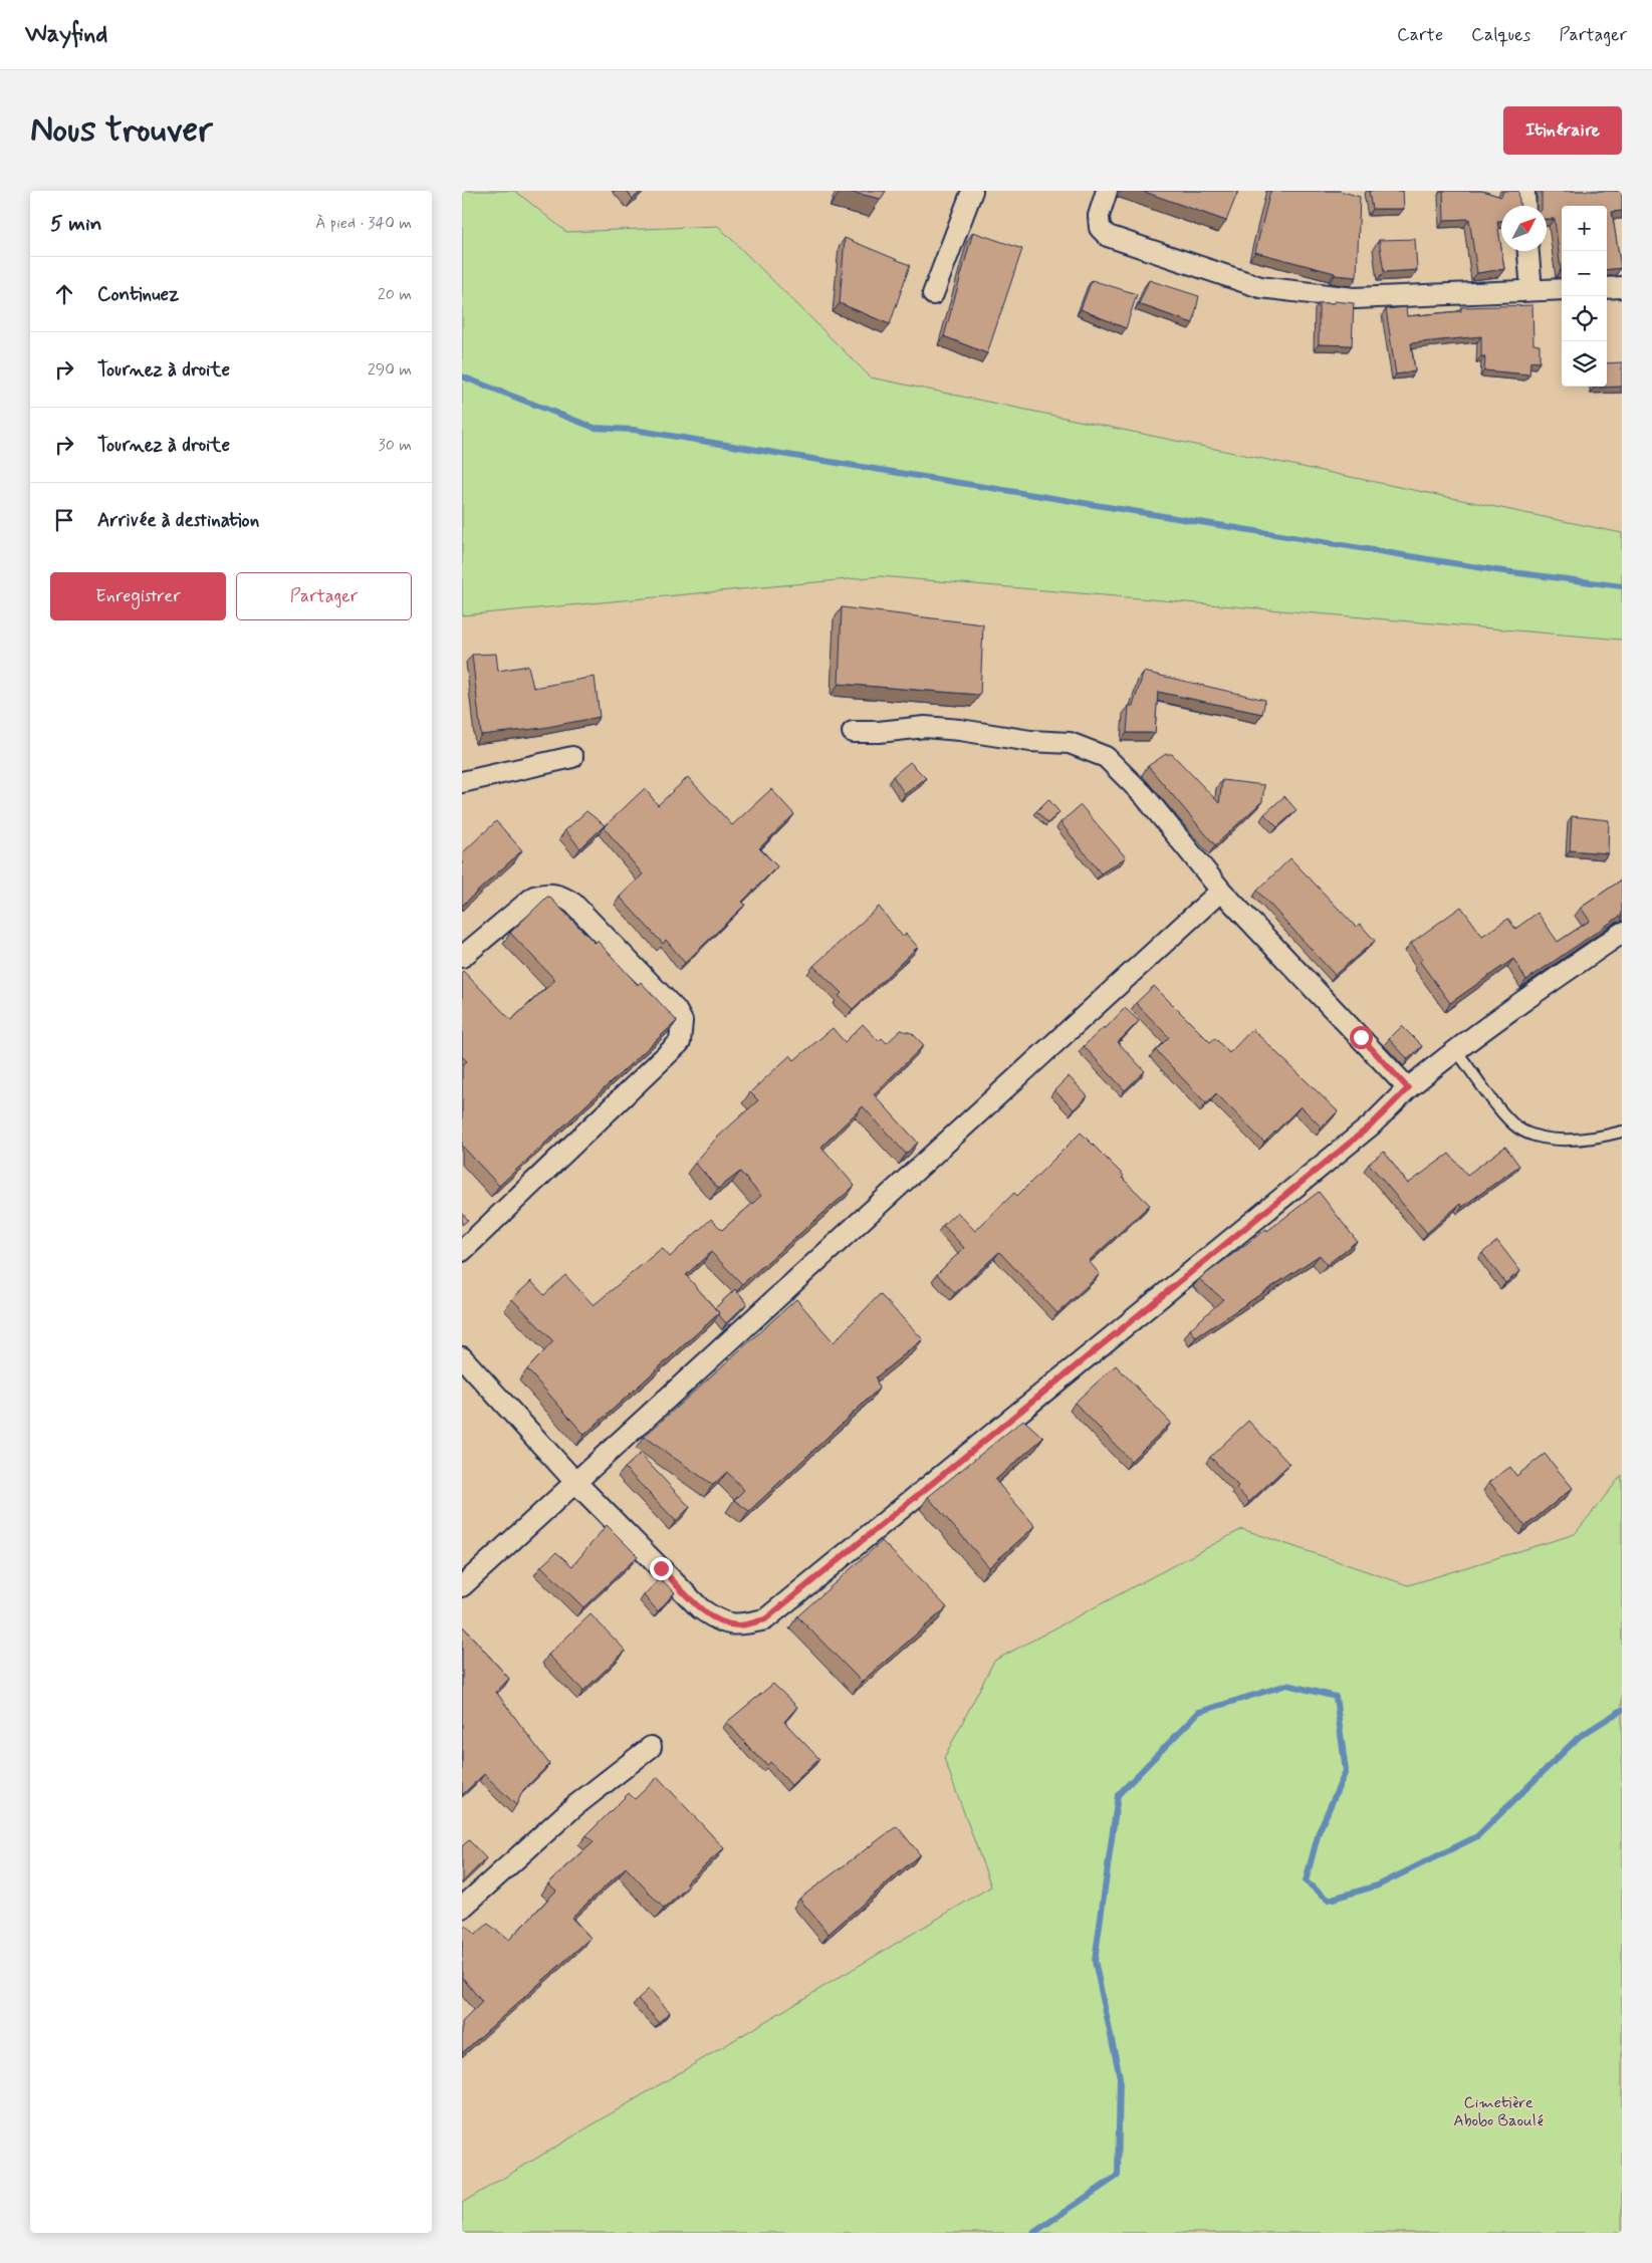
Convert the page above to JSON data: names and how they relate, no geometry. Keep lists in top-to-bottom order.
{
  "parks": ["Cimetière Abobo Baoulé"],
  "north": "top right",
  "page": {
    "header": "Wayfind",
    "nav": ["Carte", "Calques", "Partager"],
    "buttons": [
      "Itinéraire",
      ["Enregistrer", "Partager"]
    ],
    "title": "Nous trouver",
    "heading": ["5 min", "À pied · 340 m"],
    "map_buttons": ["+", "−"],
    "list": [
      ["Continuez", "20 m"],
      ["Tournez à droite", "290 m"],
      ["Tournez à droite", "30 m"],
      "Arrivée à destination"
    ]
  }
}
